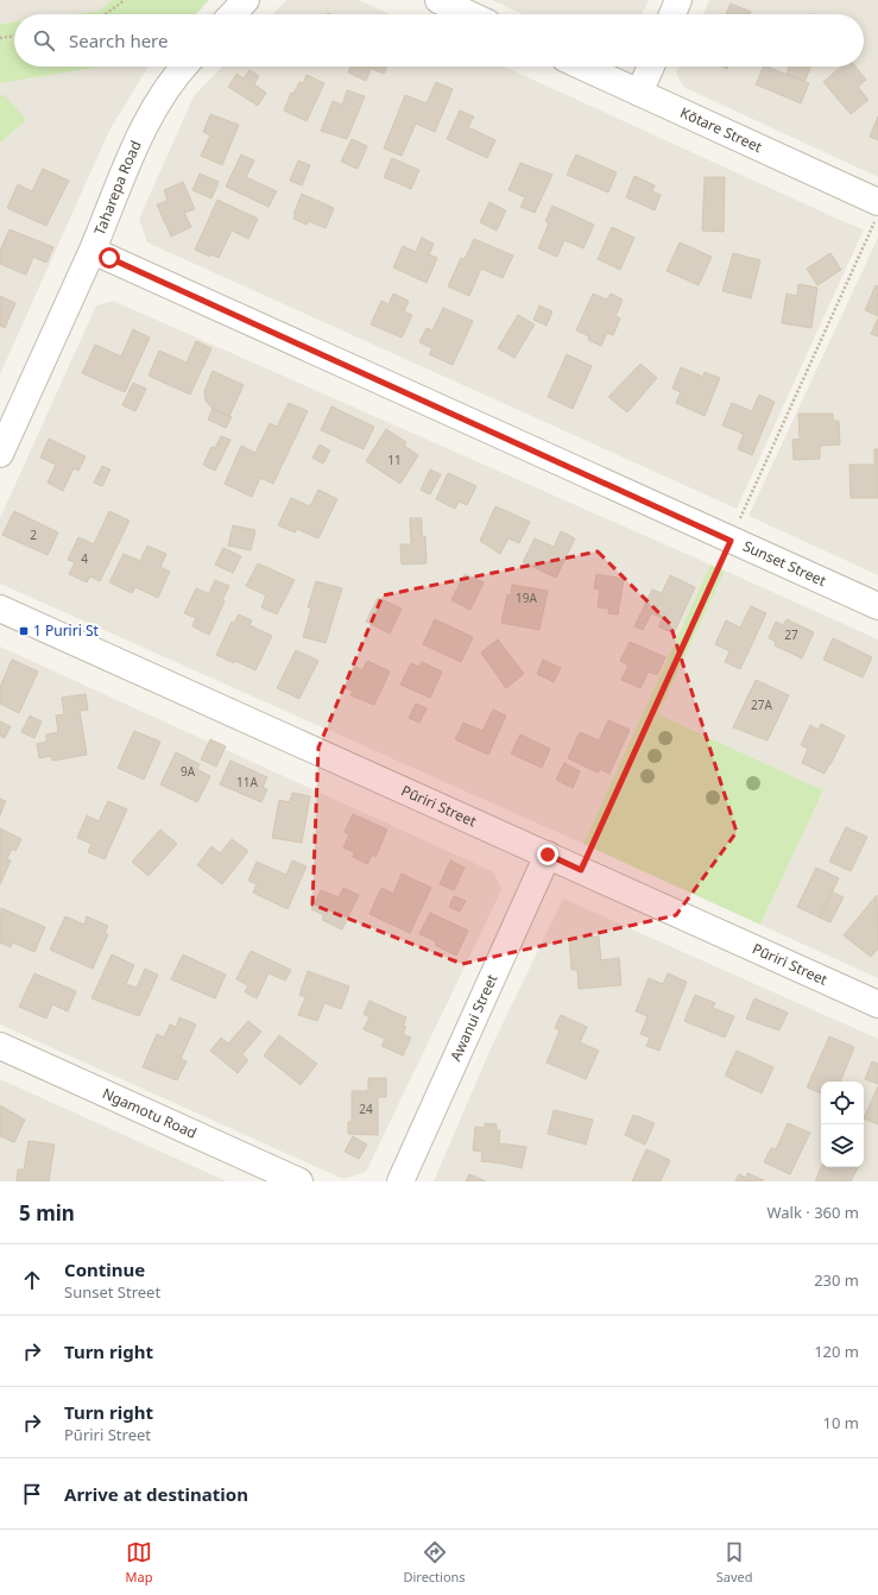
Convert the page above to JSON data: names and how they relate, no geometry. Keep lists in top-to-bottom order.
{
  "streets": {
    "street": [
      "Kōtare Street",
      "Taharepa Road",
      "Sunset Street",
      "Pūriri Street",
      "Awanui Street",
      "Ngamotu Road"
    ]
  },
  "crossings": [
    ["Taharepa Road", "Sunset Street"],
    ["Pūriri Street", "Awanui Street"]
  ],
  "places": {
    "transit": ["1 Puriri St"]
  },
  "house_numbers": [
    "11",
    "2",
    "4",
    "19A",
    "27",
    "27A",
    "9A",
    "11A",
    "24"
  ],
  "page": {
    "search": "Search here",
    "heading": ["5 min", "Walk · 360 m"],
    "list": [
      ["Continue", "Sunset Street", "230 m"],
      ["Turn right", "120 m"],
      ["Turn right", "Pūriri Street", "10 m"],
      "Arrive at destination"
    ],
    "nav": ["Map", "Directions", "Saved"]
  }
}
